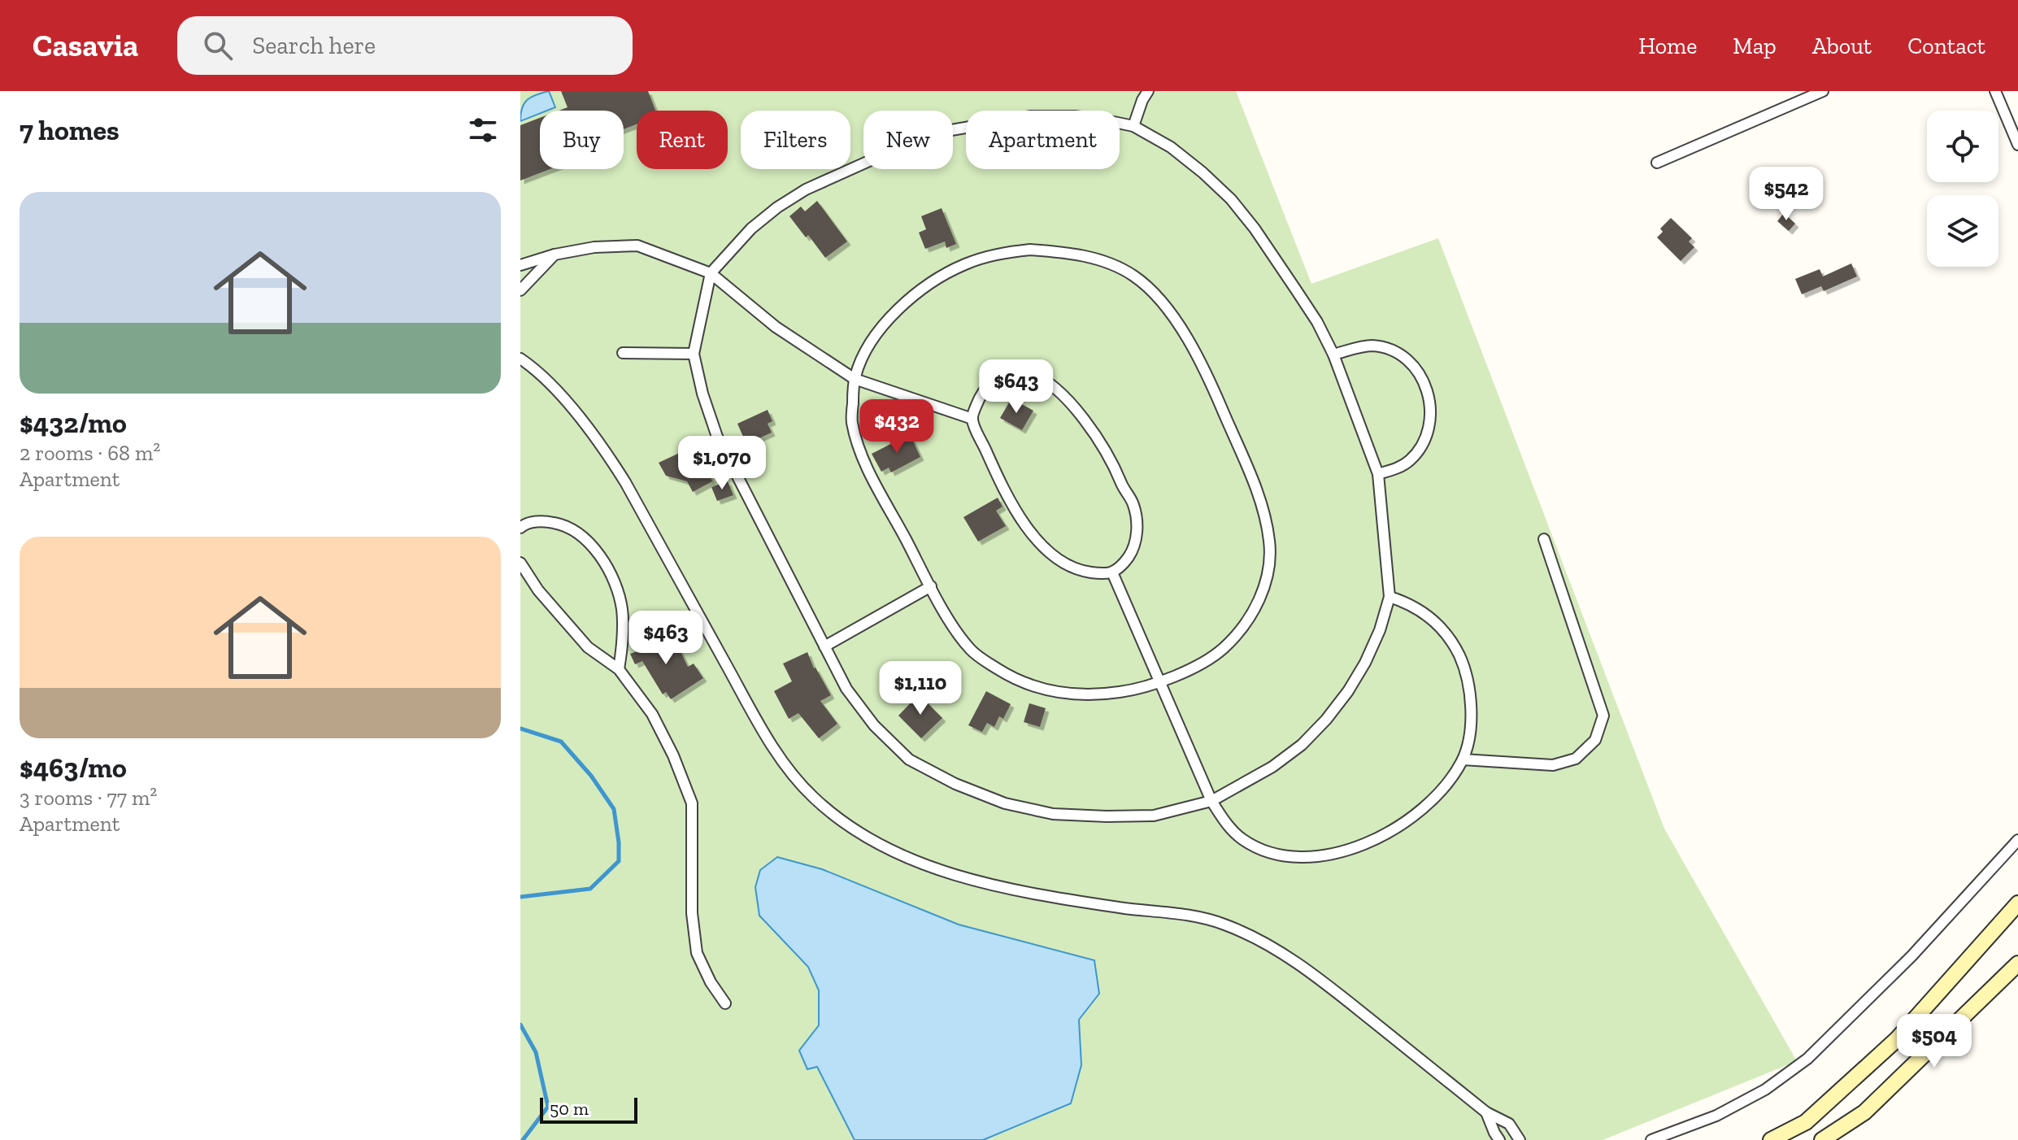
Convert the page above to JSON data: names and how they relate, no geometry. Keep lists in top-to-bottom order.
{
  "scale_bar": "50 m",
  "page": {
    "header": "Casavia",
    "search": "Search here",
    "nav": [
      "Home",
      "Map",
      "About",
      "Contact"
    ],
    "heading": "7 homes",
    "chip": [
      "Buy",
      "Rent",
      "Filters",
      "New",
      "Apartment"
    ],
    "price": [
      "$542",
      "$643",
      "$432",
      "$1,070",
      "$463",
      "$1,110",
      "$504"
    ],
    "list": [
      {
        "name": "$432/mo",
        "note": "2 rooms · 68 m² · Apartment"
      },
      {
        "name": "$463/mo",
        "note": "3 rooms · 77 m² · Apartment"
      }
    ],
    "scale": "50 m"
  }
}
